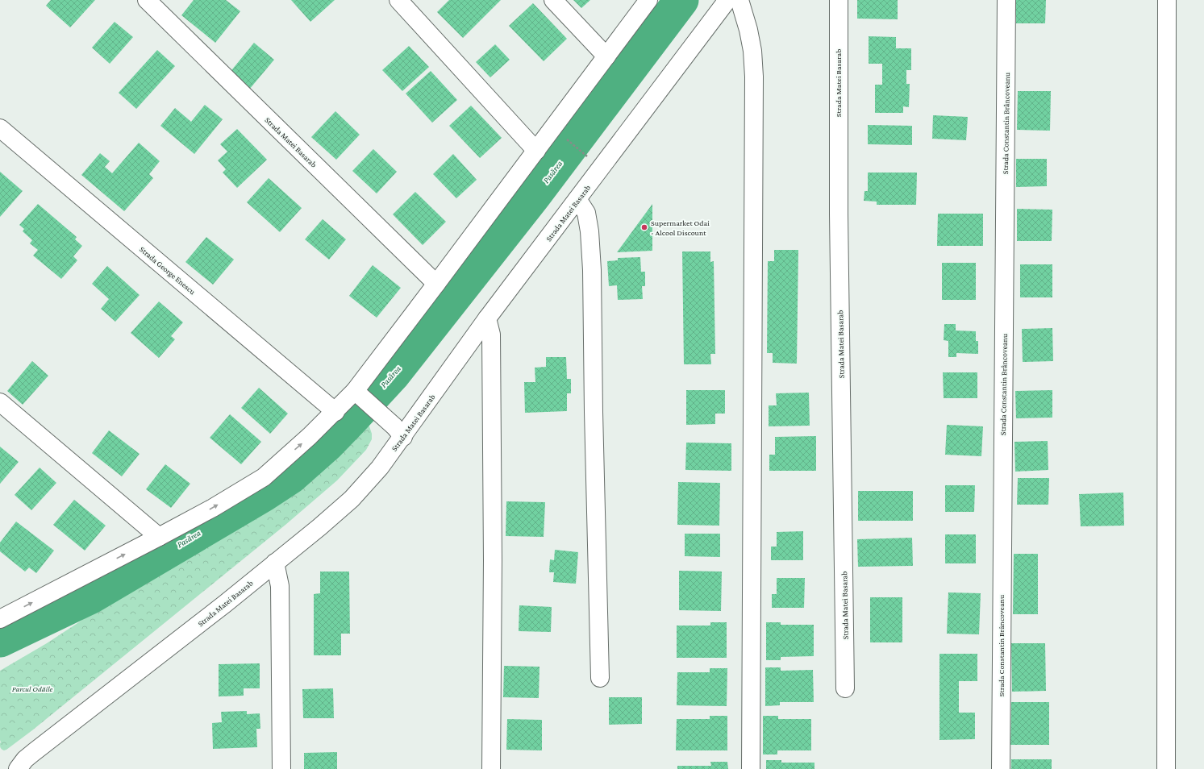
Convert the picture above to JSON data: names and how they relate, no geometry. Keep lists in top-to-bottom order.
{
  "streets": {
    "street": ["Strada Matei Basarab", "Strada Constantin Brâncoveanu", "Strada George Enescu"]
  },
  "water": ["Pasărea"],
  "parks": ["Parcul Odăile"],
  "places": ["Supermarket Odai - Alcool Discount"]
}
